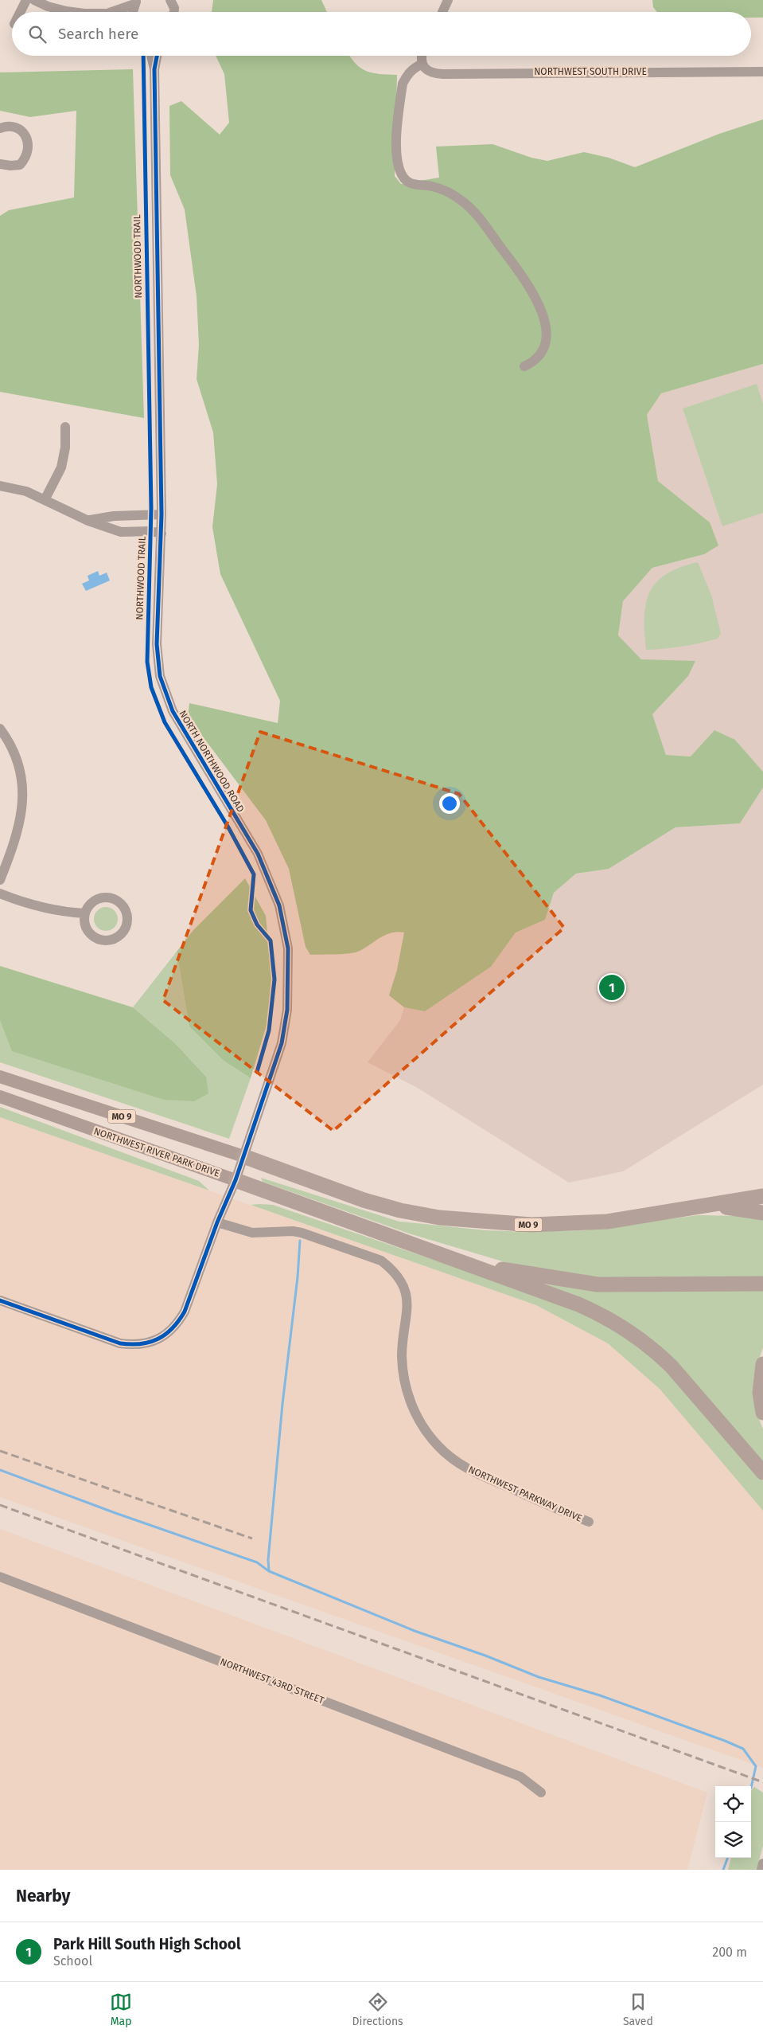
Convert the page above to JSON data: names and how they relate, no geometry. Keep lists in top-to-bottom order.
{
  "streets": {
    "highway": ["MO 9", "NORTHWEST RIVER PARK DRIVE"],
    "street": [
      "NORTHWEST SOUTH DRIVE",
      "NORTH NORTHWOOD ROAD",
      "NORTHWEST PARKWAY DRIVE",
      "NORTHWEST 43RD STREET"
    ],
    "cycle path": ["NORTHWOOD TRAIL"]
  },
  "crossings": [
    ["NORTH NORTHWOOD ROAD", "MO 9"],
    ["NORTH NORTHWOOD ROAD", "NORTHWEST RIVER PARK DRIVE"],
    ["NORTH NORTHWOOD ROAD", "NORTHWEST PARKWAY DRIVE"],
    ["MO 9", "NORTHWEST RIVER PARK DRIVE"]
  ],
  "page": {
    "search": "Search here",
    "pins": "1",
    "heading": "Nearby",
    "list": [
      {
        "mark": "1",
        "name": "Park Hill South High School",
        "note": "School",
        "value": "200 m"
      }
    ],
    "nav": ["Map", "Directions", "Saved"]
  }
}
